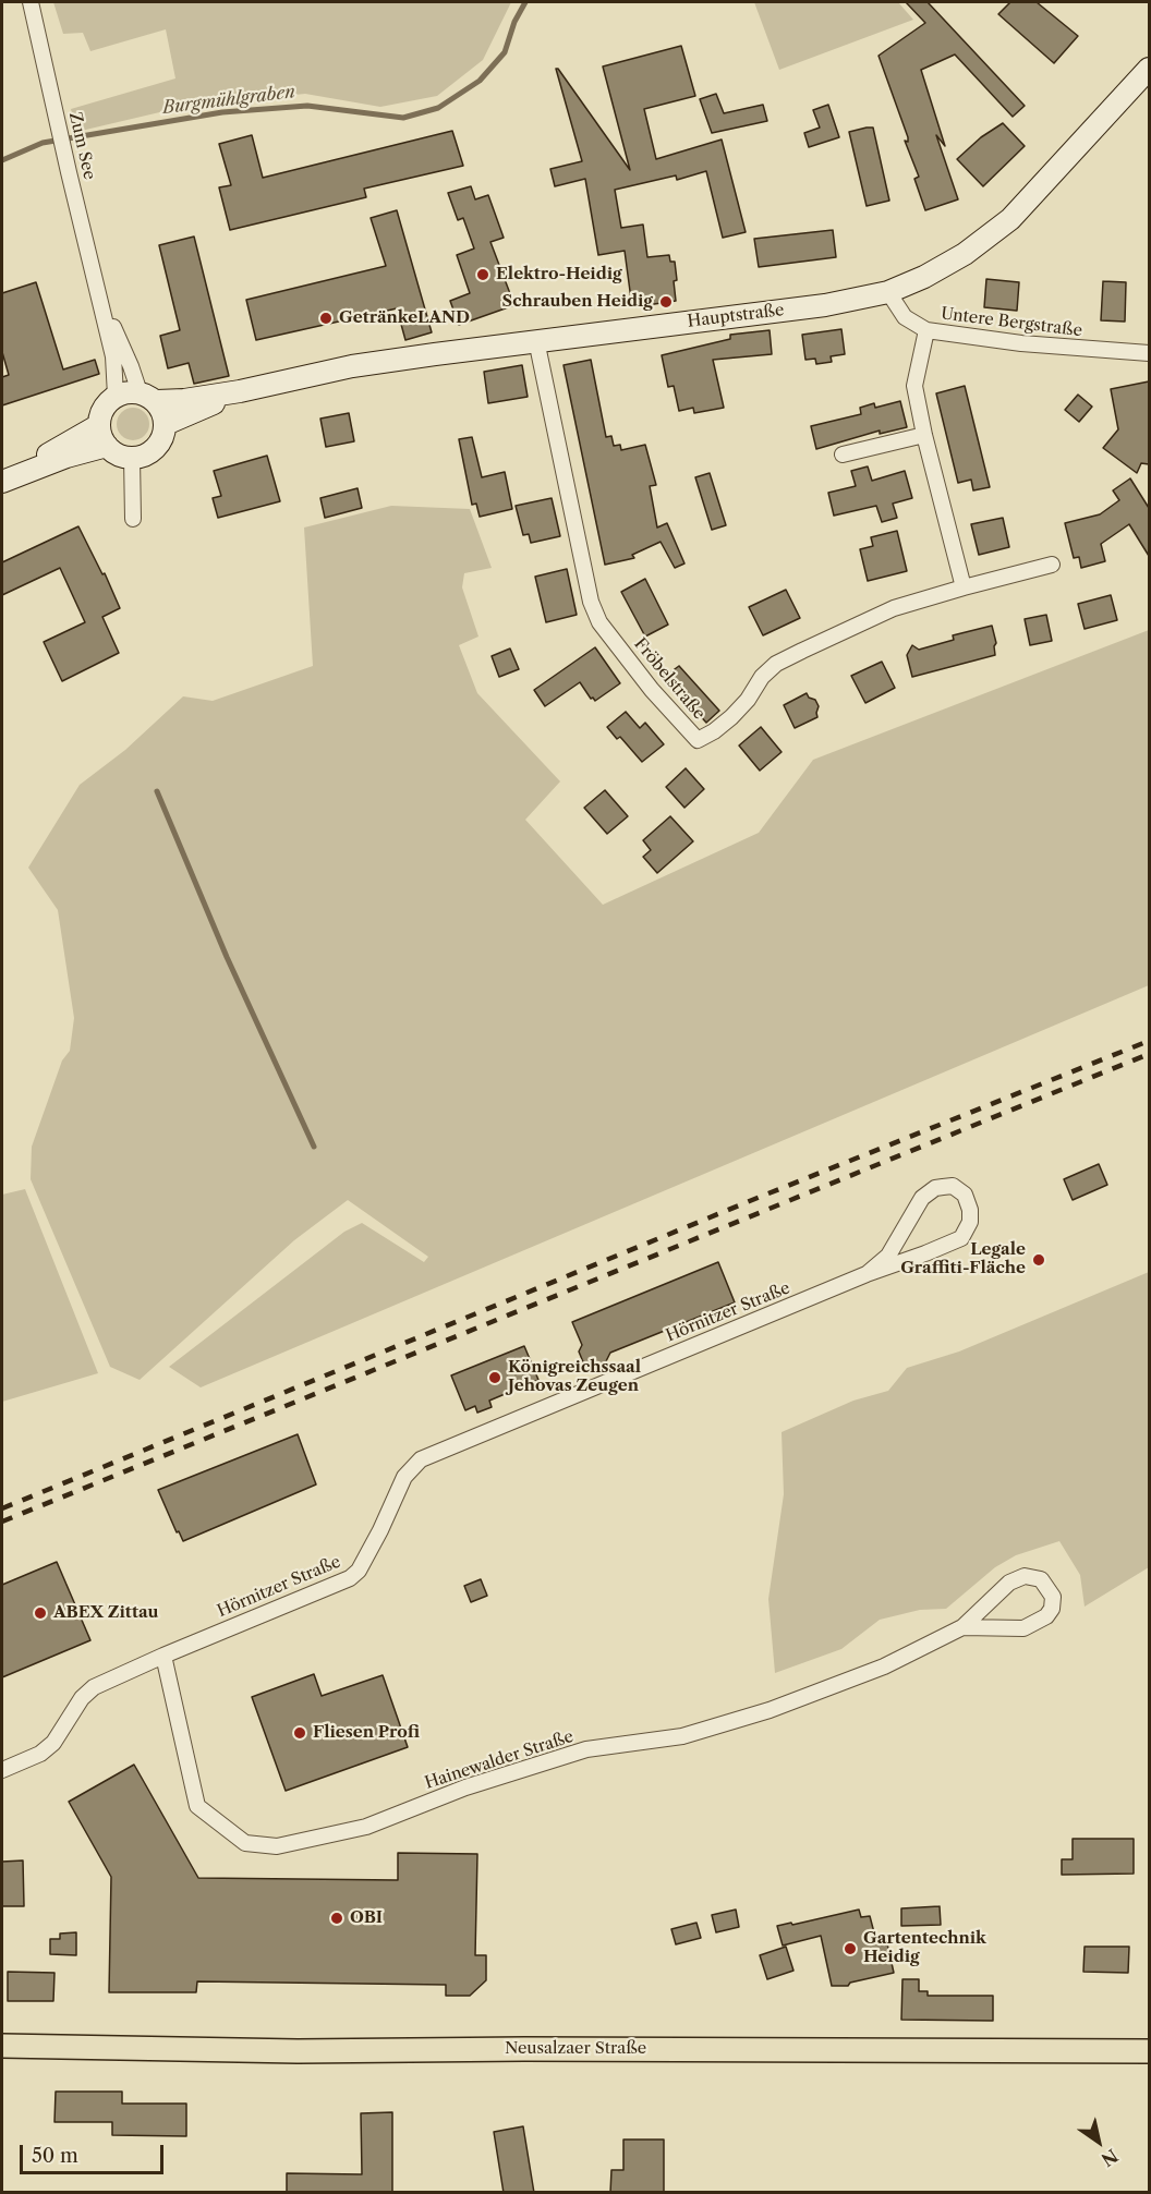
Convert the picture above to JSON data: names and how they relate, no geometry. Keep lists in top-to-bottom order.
{
  "streets": {
    "main road": ["Hauptstraße", "Neusalzaer Straße"],
    "street": [
      "Zum See",
      "Untere Bergstraße",
      "Fröbelstraße",
      "Hörnitzer Straße",
      "Hainewalder Straße"
    ]
  },
  "crossings": [
    ["Zum See", "Hauptstraße"],
    ["Hauptstraße", "Untere Bergstraße"],
    ["Hauptstraße", "Fröbelstraße"],
    ["Hörnitzer Straße", "Hainewalder Straße"]
  ],
  "water": ["Burgmühlgraben"],
  "places": [
    "Elektro-Heidig",
    "Schrauben Heidig",
    "GetränkeLAND",
    "Legale Graffiti-Fläche",
    "Königreichssaal Jehovas Zeugen",
    "ABEX Zittau",
    "Fliesen Profi",
    "OBI",
    "Gartentechnik Heidig"
  ],
  "scale_bar": "50 m",
  "north": "bottom right"
}
